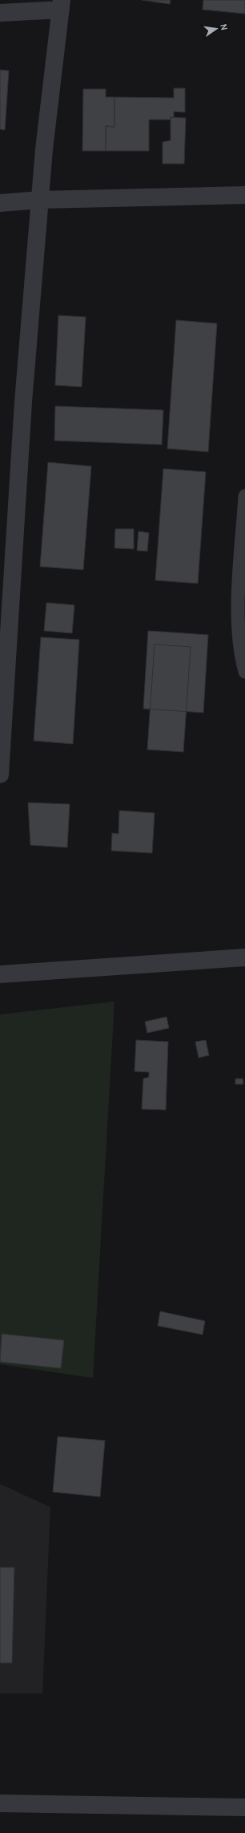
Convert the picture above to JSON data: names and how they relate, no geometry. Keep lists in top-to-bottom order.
{
  "north": "right"
}
